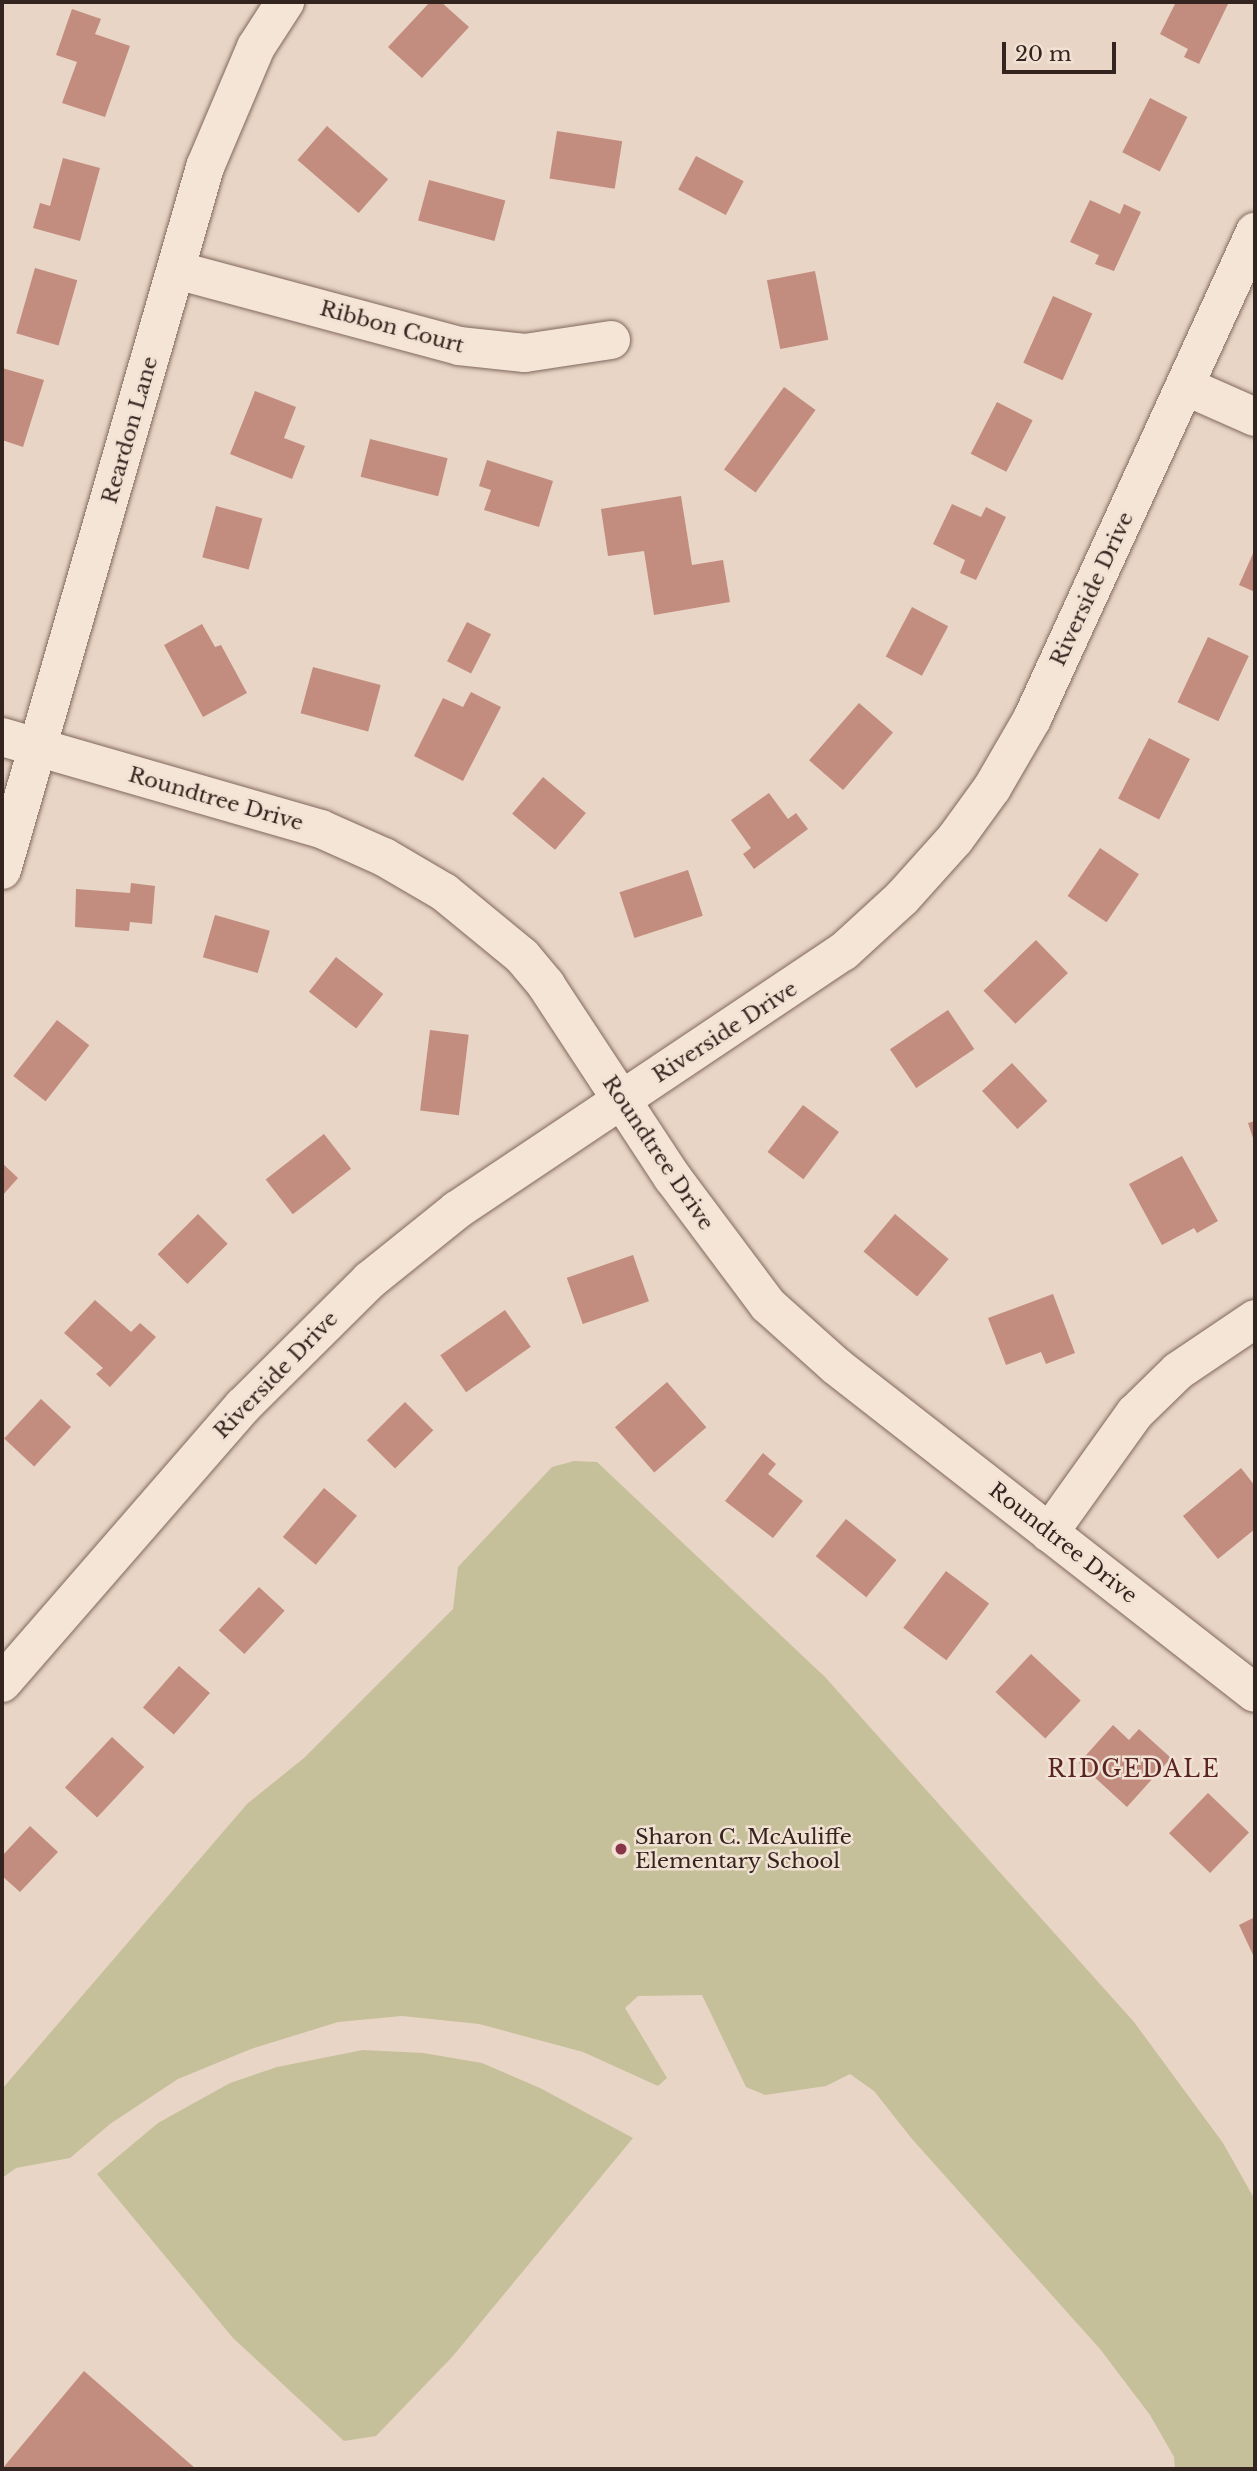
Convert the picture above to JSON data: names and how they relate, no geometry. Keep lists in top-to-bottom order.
{
  "streets": {
    "street": [
      "Ribbon Court",
      "Reardon Lane",
      "Riverside Drive",
      "Roundtree Drive"
    ]
  },
  "crossings": [
    ["Ribbon Court", "Reardon Lane"],
    ["Reardon Lane", "Roundtree Drive"],
    ["Riverside Drive", "Roundtree Drive"]
  ],
  "districts": ["RIDGEDALE"],
  "places": ["Sharon C. McAuliffe Elementary School"],
  "scale_bar": "20 m"
}
